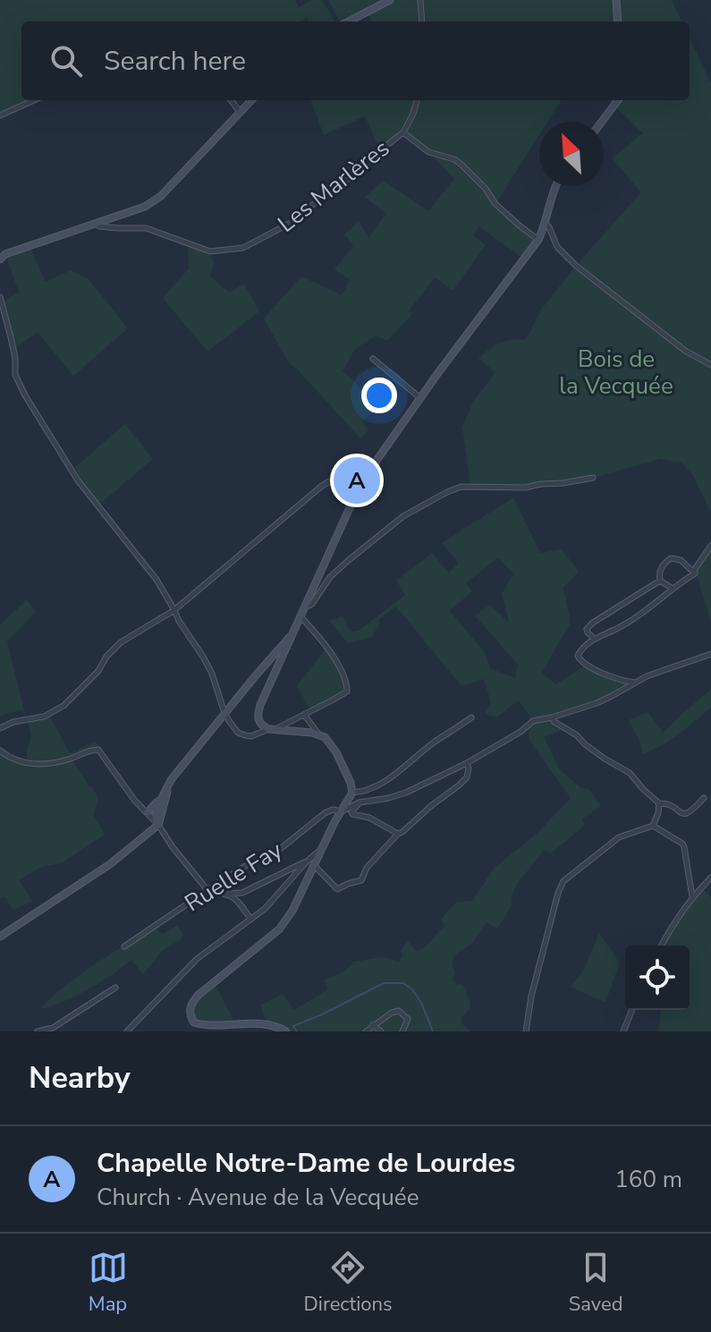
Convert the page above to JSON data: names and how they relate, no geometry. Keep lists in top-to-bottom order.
{
  "streets": {
    "street": ["Les Marlères", "Ruelle Fay"]
  },
  "parks": ["Bois de la Vecquée"],
  "north": "top left",
  "page": {
    "search": "Search here",
    "pins": "A",
    "heading": "Nearby",
    "list": [
      {
        "mark": "A",
        "name": "Chapelle Notre-Dame de Lourdes",
        "note": "Church · Avenue de la Vecquée",
        "value": "160 m"
      }
    ],
    "nav": ["Map", "Directions", "Saved"]
  }
}
